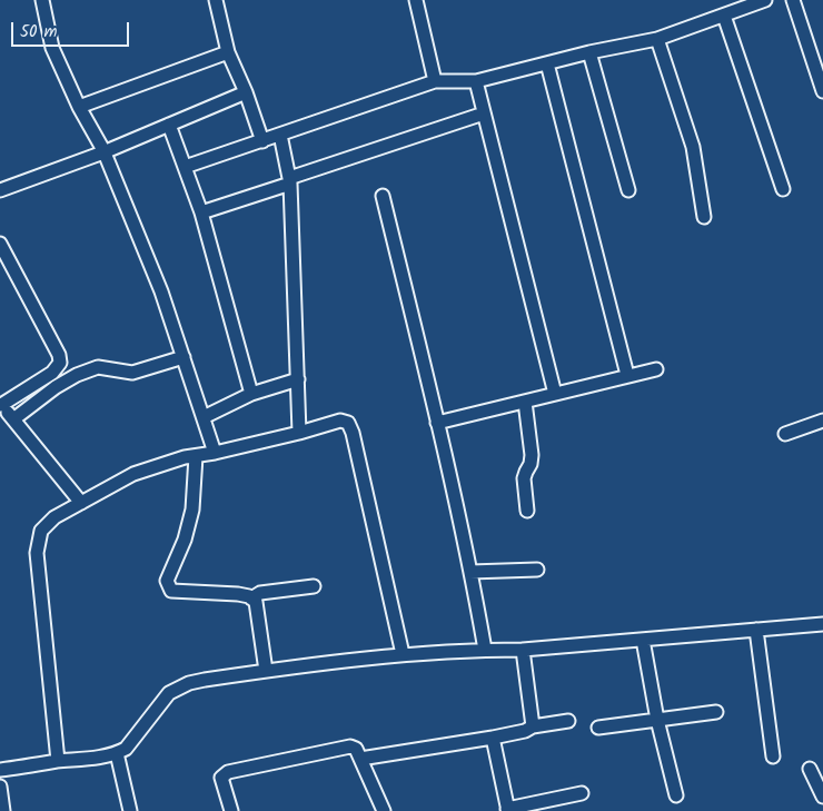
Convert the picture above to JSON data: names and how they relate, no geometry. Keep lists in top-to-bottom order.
{
  "scale_bar": "50 m"
}
